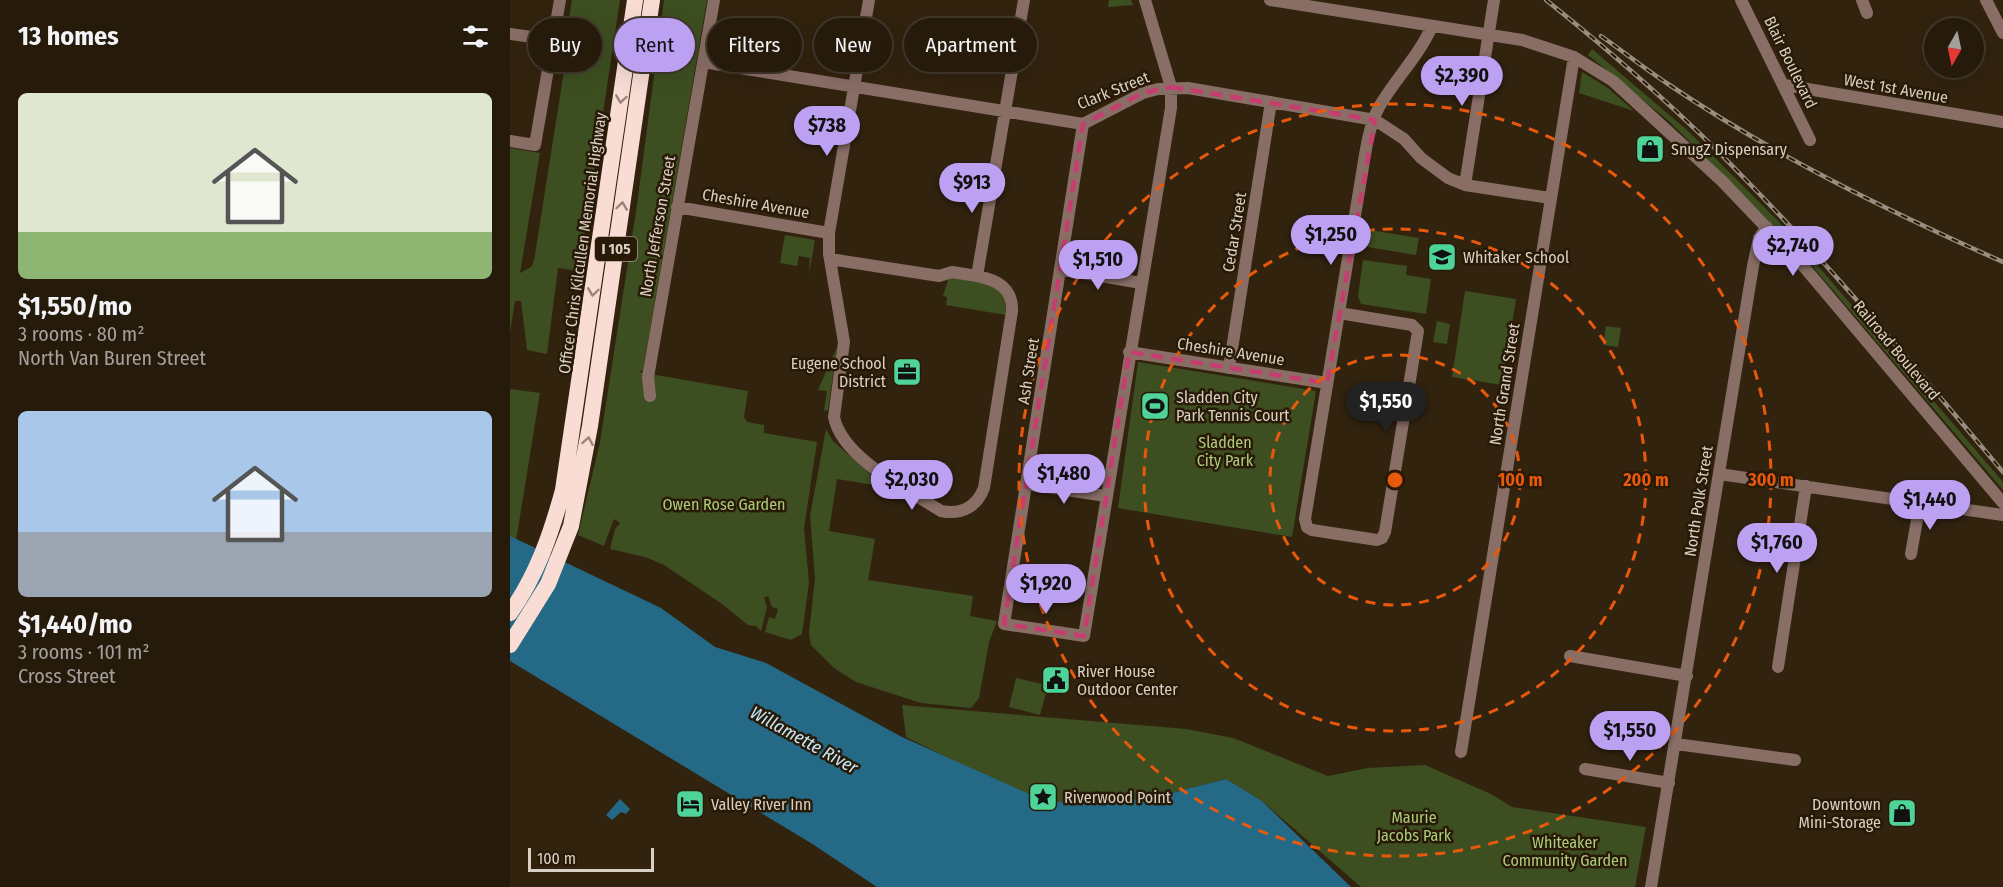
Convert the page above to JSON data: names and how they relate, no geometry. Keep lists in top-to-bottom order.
{
  "streets": {
    "highway": ["Officer Chris Kilcullen Memorial Highway", "I 105"],
    "street": [
      "Blair Boulevard",
      "West 1st Avenue",
      "Clark Street",
      "Cheshire Avenue",
      "North Jefferson Street",
      "Cedar Street",
      "Railroad Boulevard",
      "Ash Street",
      "North Grand Street",
      "North Polk Street"
    ]
  },
  "crossings": [
    ["Blair Boulevard", "West 1st Avenue"],
    ["Clark Street", "North Jefferson Street"],
    ["Clark Street", "Cedar Street"],
    ["Clark Street", "Ash Street"],
    ["Clark Street", "North Grand Street"],
    ["Cheshire Avenue", "North Jefferson Street"],
    ["Cheshire Avenue", "Cedar Street"],
    ["Officer Chris Kilcullen Memorial Highway", "I 105"],
    ["Railroad Boulevard", "North Grand Street"],
    ["Railroad Boulevard", "North Polk Street"]
  ],
  "water": ["Willamette River"],
  "parks": [
    "Sladden City Park",
    "Owen Rose Garden",
    "Maurie Jacobs Park",
    "Whiteaker Community Garden"
  ],
  "places": {
    "shop": ["SnugZ Dispensary", "Downtown Mini-Storage"],
    "school or university": ["Whitaker School"],
    "office": ["Eugene School District"],
    "sports": ["Sladden City Park Tennis Court"],
    "public building": ["River House Outdoor Center"],
    "place": ["Riverwood Point"],
    "hotel": ["Valley River Inn"]
  },
  "scale_bar": "100 m",
  "north": "bottom",
  "page": {
    "heading": "13 homes",
    "chip": [
      "Buy",
      "Rent",
      "Filters",
      "New",
      "Apartment"
    ],
    "price": [
      "$2,390",
      "$738",
      "$913",
      "$1,250",
      "$2,740",
      "$1,510",
      "$1,550",
      "$1,480",
      "$2,030",
      "$1,440",
      "$1,760",
      "$1,920",
      "$1,550"
    ],
    "list": [
      {
        "name": "$1,550/mo",
        "note": "3 rooms · 80 m² · North Van Buren Street"
      },
      {
        "name": "$1,440/mo",
        "note": "3 rooms · 101 m² · Cross Street"
      }
    ],
    "scale": "100 m"
  },
  "rings": ["100 m", "200 m", "300 m"]
}
